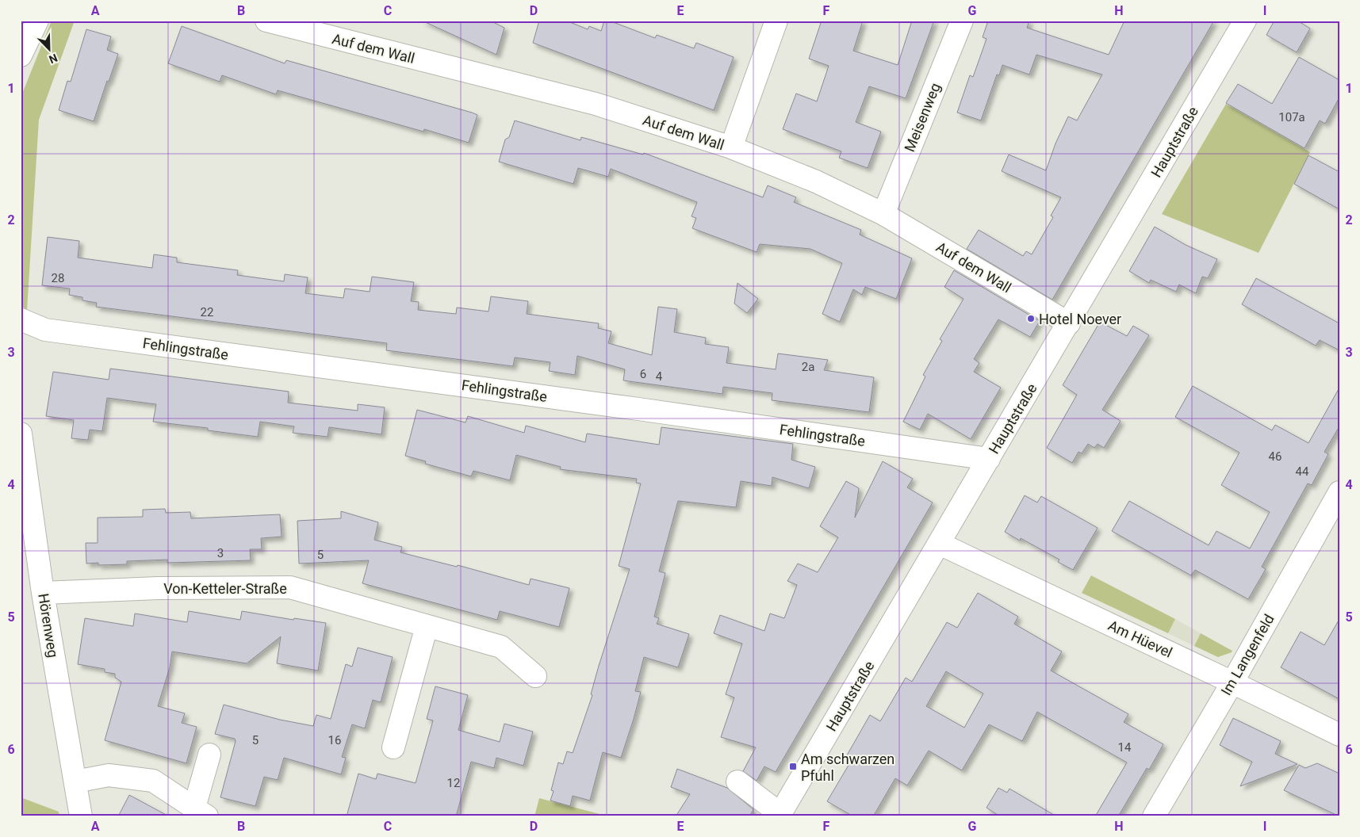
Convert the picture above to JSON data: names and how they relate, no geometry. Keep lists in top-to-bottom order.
{
  "streets": {
    "street": [
      "Auf dem Wall",
      "Meisenweg",
      "Hauptstraße",
      "Fehlingstraße",
      "Von-Ketteler-Straße",
      "Hörenweg",
      "Am Hüevel",
      "Im Langenfeld"
    ]
  },
  "crossings": [
    ["Auf dem Wall", "Meisenweg"],
    ["Auf dem Wall", "Hauptstraße"],
    ["Hauptstraße", "Fehlingstraße"],
    ["Hauptstraße", "Am Hüevel"],
    ["Von-Ketteler-Straße", "Hörenweg"],
    ["Am Hüevel", "Im Langenfeld"]
  ],
  "places": {
    "other": ["Hotel Noever"],
    "transit": ["Am schwarzen Pfuhl"]
  },
  "house_numbers": [
    "107a",
    "28",
    "22",
    "2a",
    "6",
    "4",
    "46",
    "44",
    "3",
    "5",
    "5",
    "16",
    "14",
    "12"
  ],
  "north": "bottom right",
  "grid": {
    "columns": [
      "A",
      "B",
      "C",
      "D",
      "E",
      "F",
      "G",
      "H",
      "I"
    ],
    "rows": [
      "1",
      "2",
      "3",
      "4",
      "5",
      "6"
    ]
  }
}
